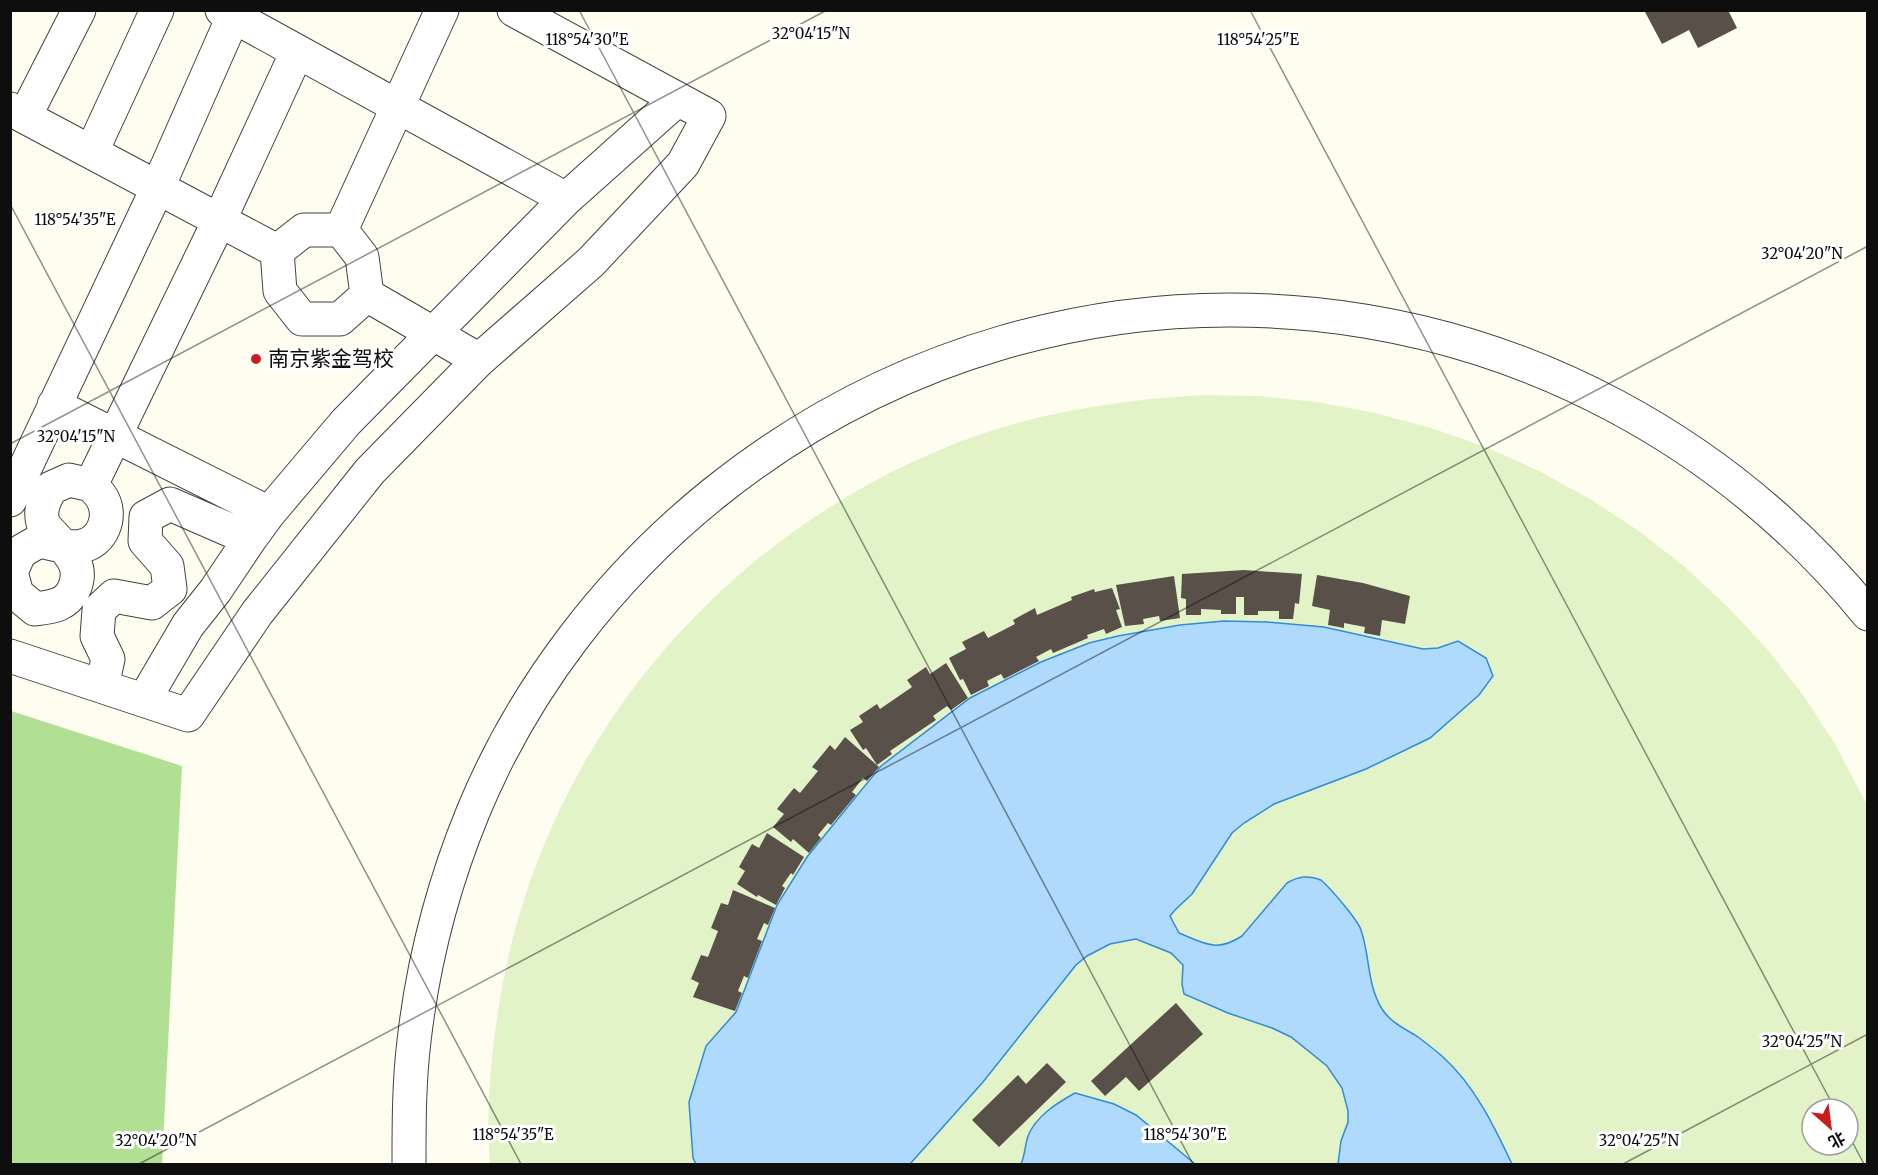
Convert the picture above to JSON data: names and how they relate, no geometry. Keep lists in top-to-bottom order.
{
  "places": ["南京紫金驾校"],
  "north": "bottom right",
  "coordinates": [
    "32°04'15\"N",
    "118°54'30\"E",
    "118°54'25\"E",
    "118°54'35\"E",
    "32°04'20\"N",
    "32°04'25\"N"
  ]
}
